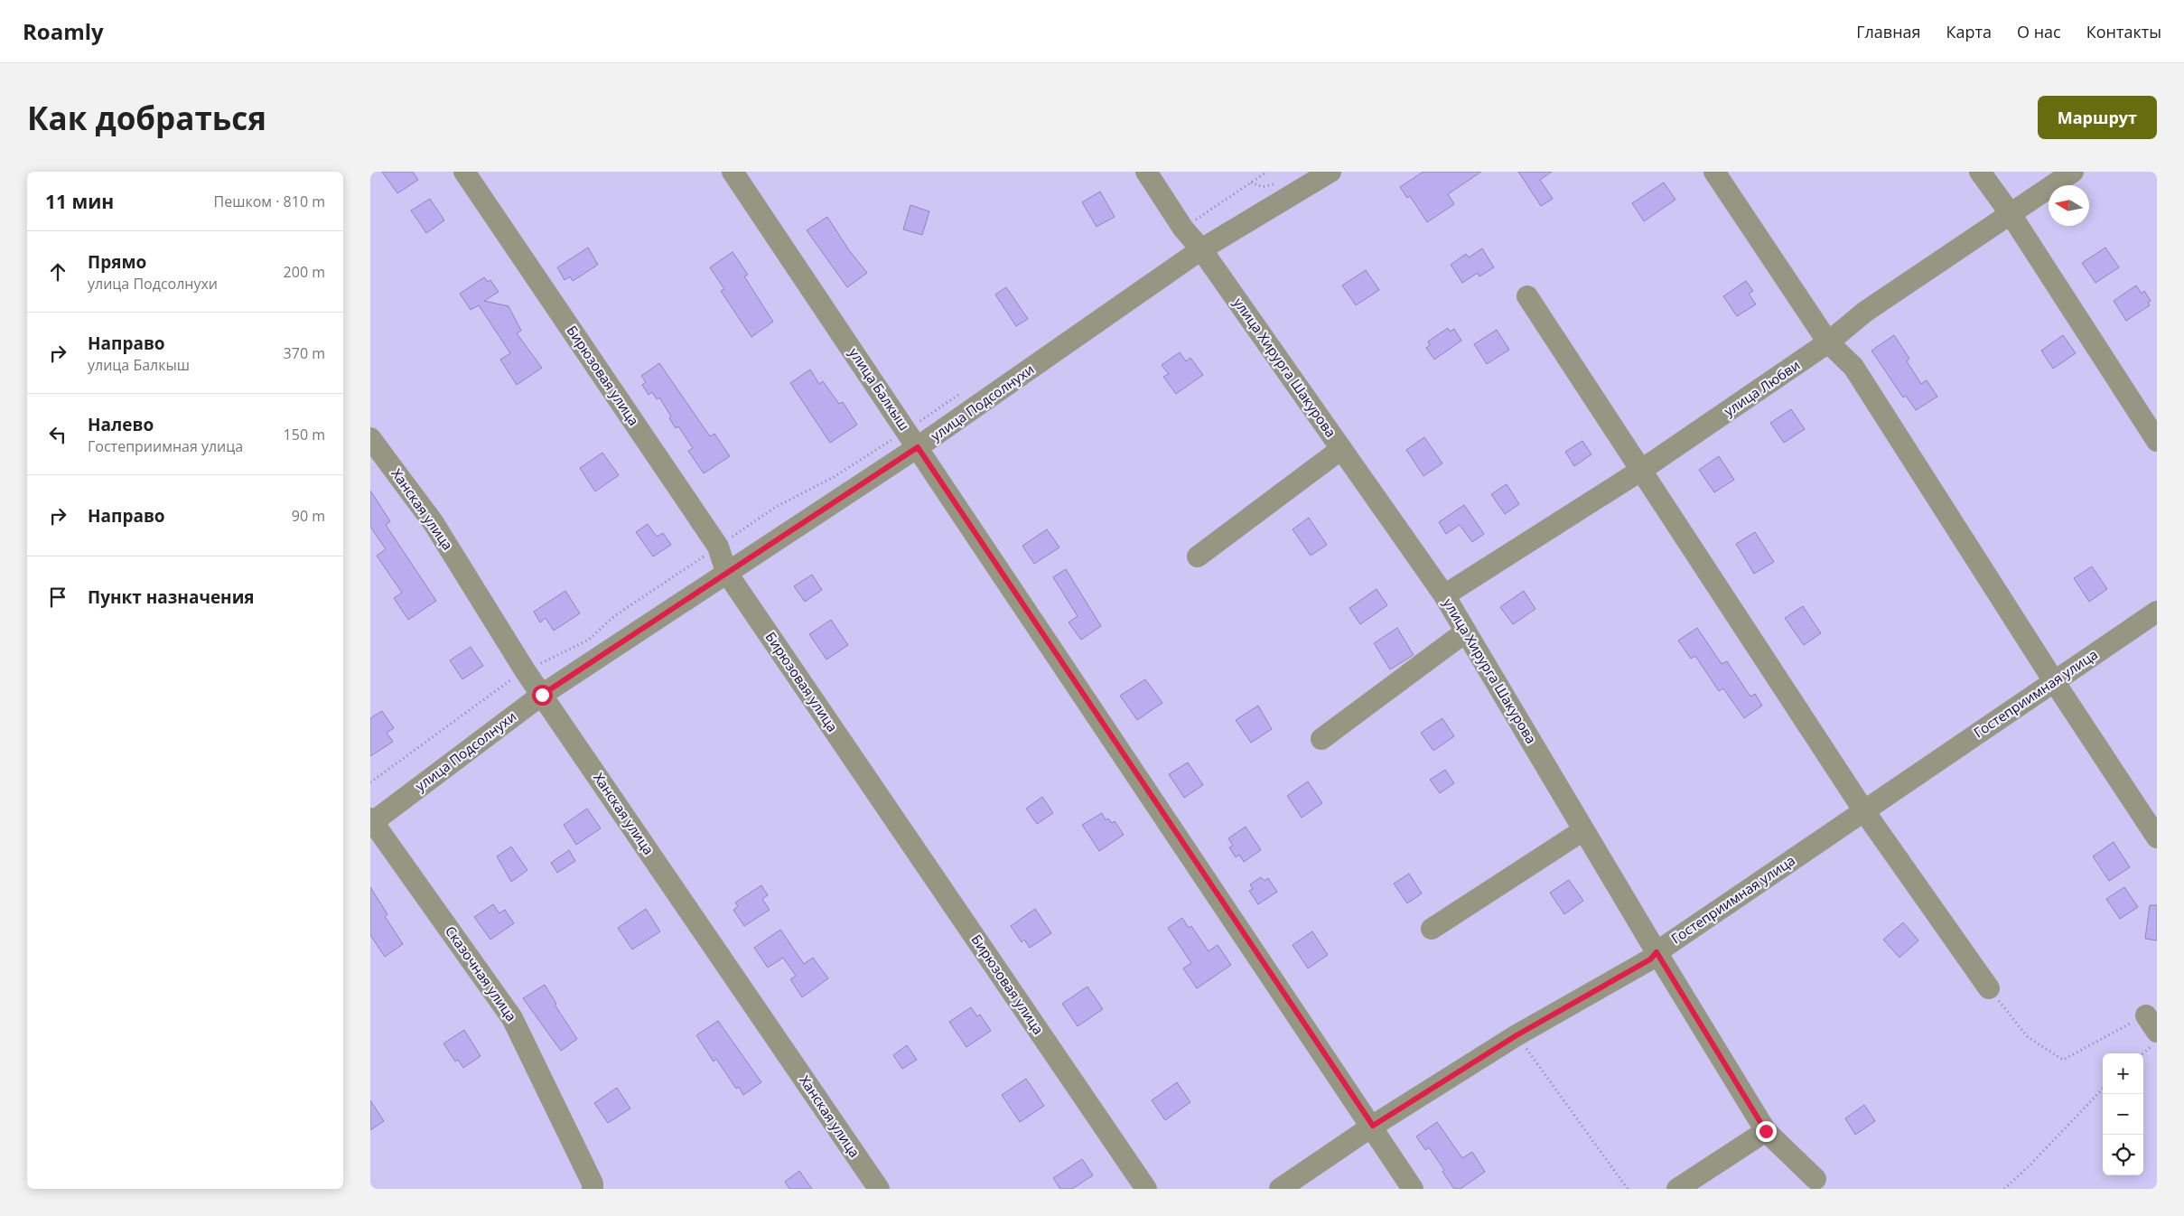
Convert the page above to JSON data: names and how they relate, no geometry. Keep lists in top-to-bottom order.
{
  "streets": {
    "street": [
      "улица Хирурга Шакурова",
      "Бирюзовая улица",
      "улица Любви",
      "улица Балкыш",
      "улица Подсолнухи",
      "Ханская улица",
      "Гостеприимная улица",
      "Сказочная улица"
    ]
  },
  "crossings": [
    ["улица Хирурга Шакурова", "улица Любви"],
    ["улица Хирурга Шакурова", "улица Подсолнухи"],
    ["улица Хирурга Шакурова", "Гостеприимная улица"],
    ["Бирюзовая улица", "улица Подсолнухи"],
    ["улица Балкыш", "улица Подсолнухи"],
    ["улица Балкыш", "Гостеприимная улица"],
    ["улица Подсолнухи", "Ханская улица"],
    ["улица Подсолнухи", "Сказочная улица"]
  ],
  "north": "left",
  "page": {
    "header": "Roamly",
    "nav": [
      "Главная",
      "Карта",
      "О нас",
      "Контакты"
    ],
    "buttons": "Маршрут",
    "title": "Как добраться",
    "heading": ["11 мин", "Пешком · 810 m"],
    "list": [
      ["Прямо", "улица Подсолнухи", "200 m"],
      ["Направо", "улица Балкыш", "370 m"],
      ["Налево", "Гостеприимная улица", "150 m"],
      ["Направо", "90 m"],
      "Пункт назначения"
    ],
    "map_buttons": ["+", "−"]
  }
}
